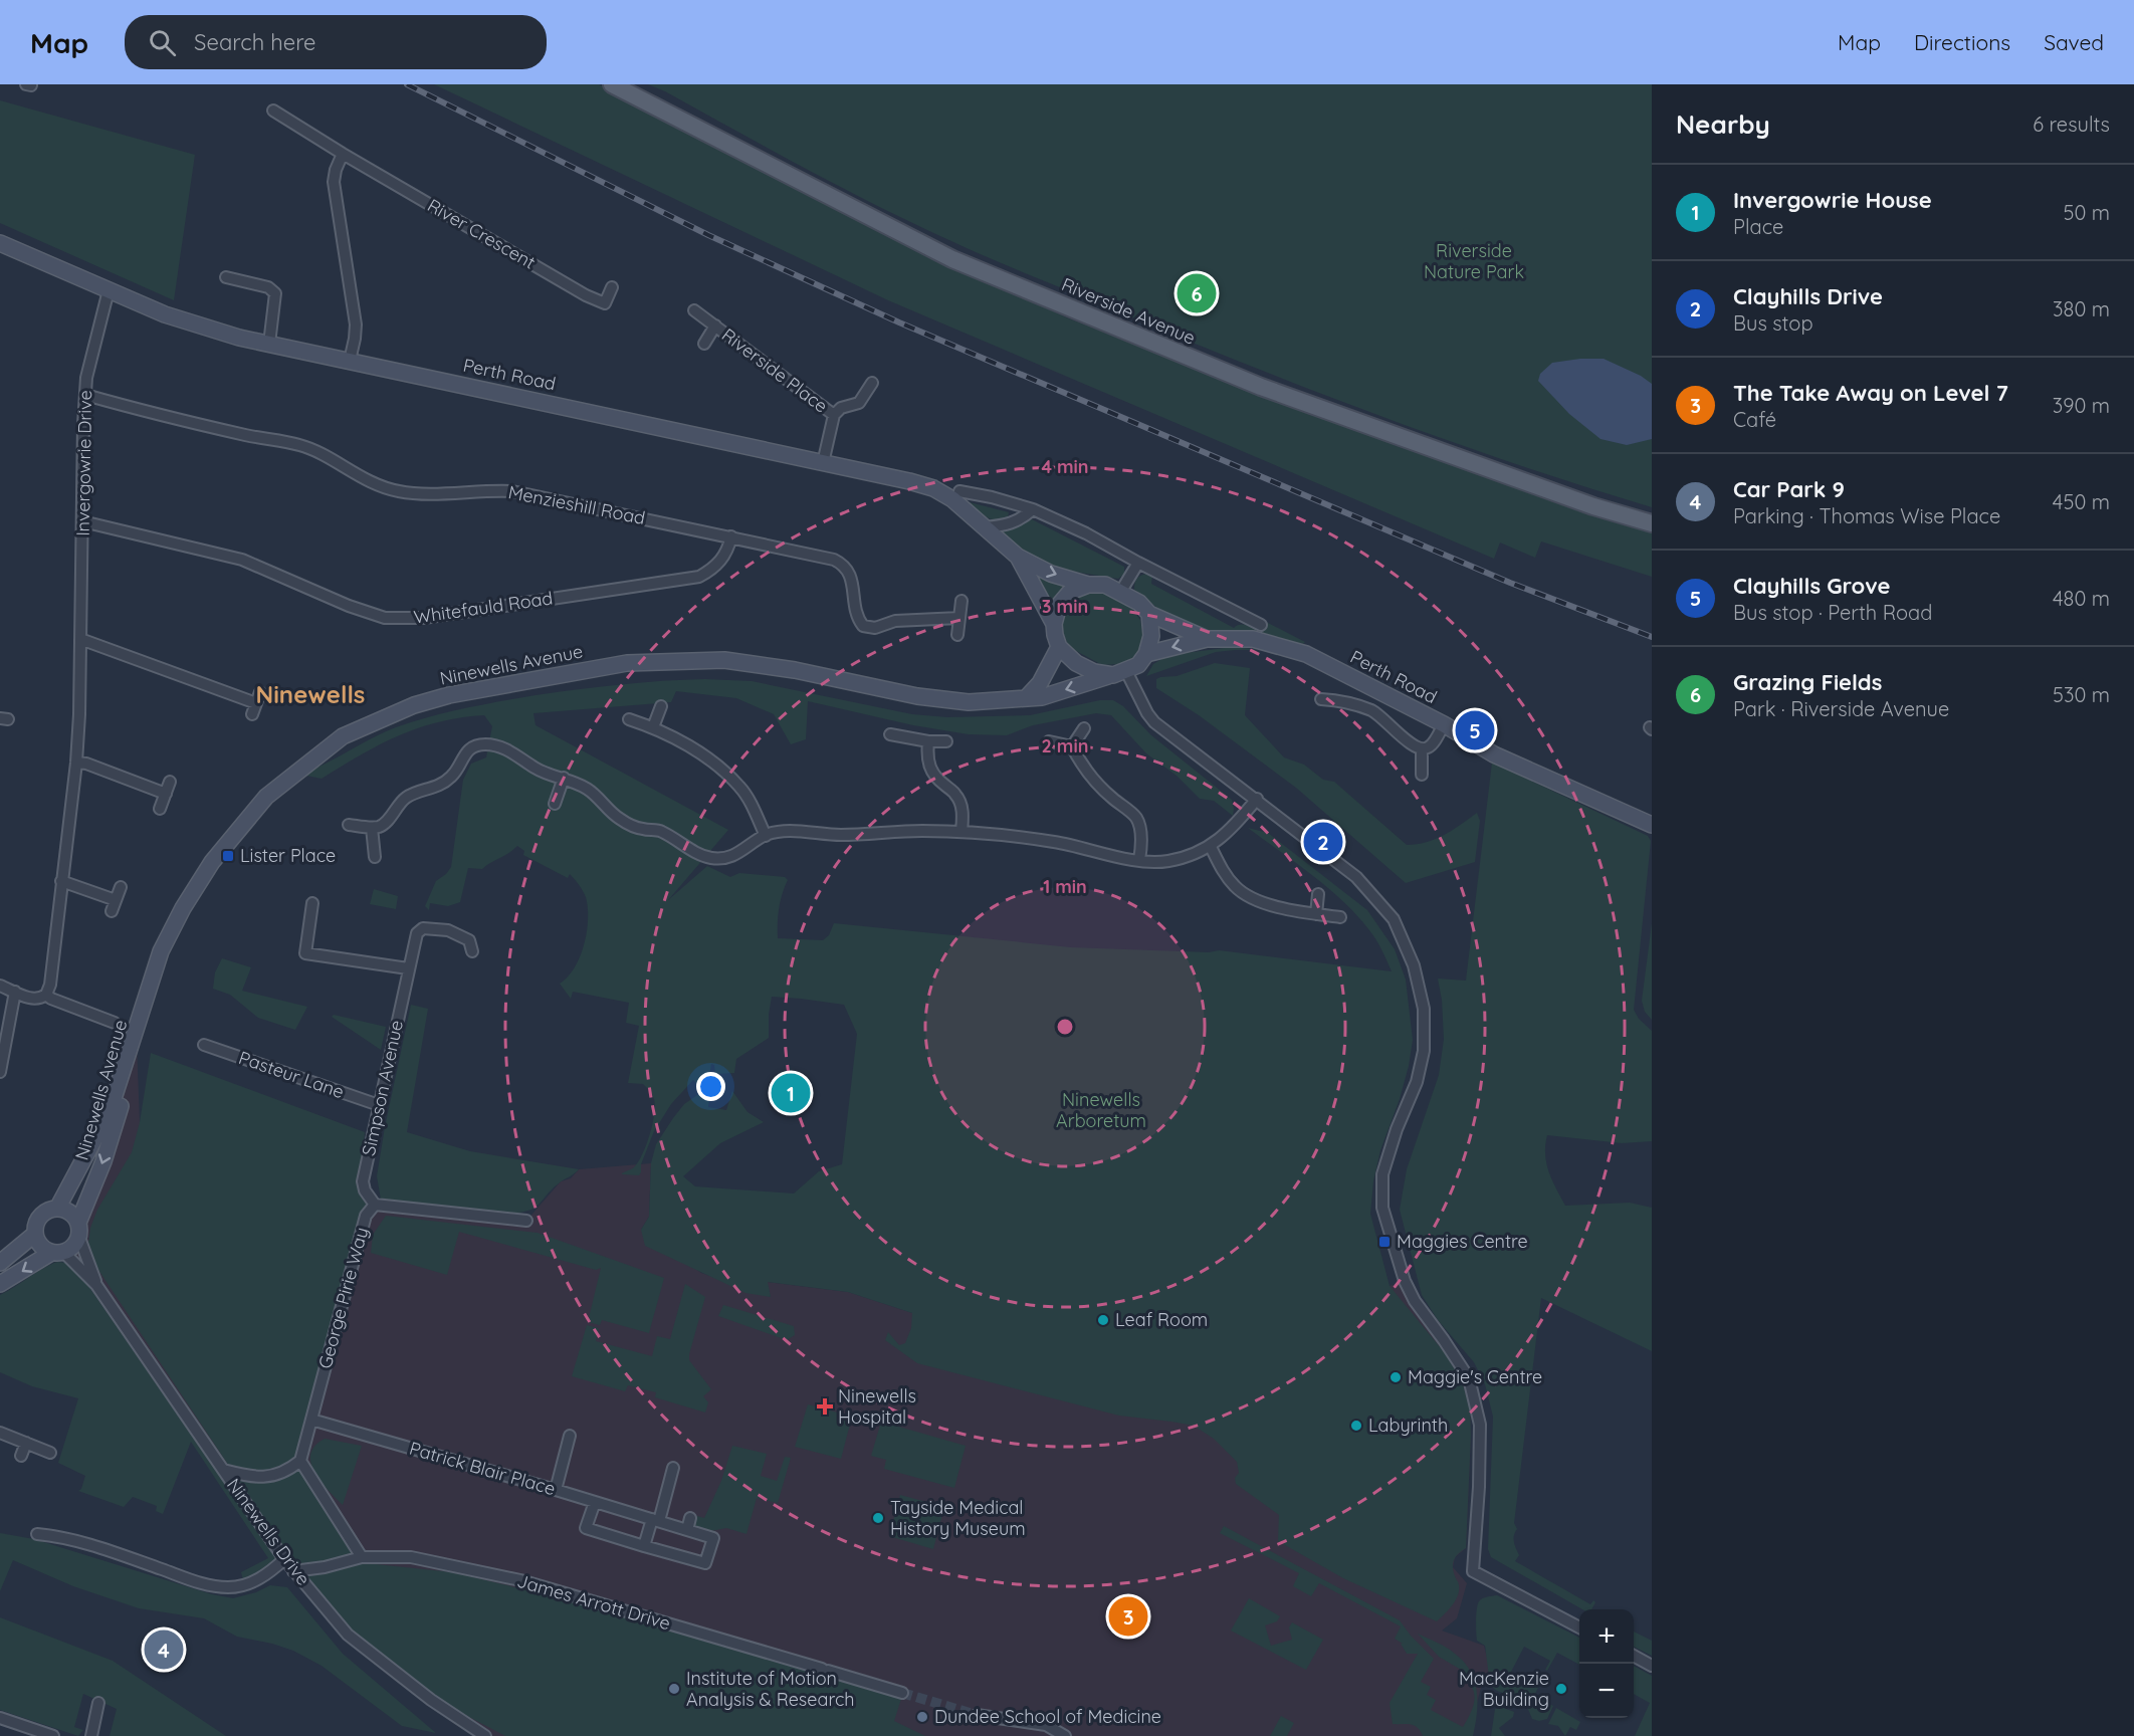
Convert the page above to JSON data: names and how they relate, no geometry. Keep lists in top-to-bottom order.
{
  "streets": {
    "main road": ["Riverside Avenue"],
    "street": [
      "River Crescent",
      "Riverside Place",
      "Perth Road",
      "Invergowrie Drive",
      "Menzieshill Road",
      "Whitefauld Road",
      "Ninewells Avenue",
      "Pasteur Lane",
      "Simpson Avenue",
      "George Pirie Way",
      "Patrick Blair Place",
      "Ninewells Drive",
      "James Arrott Drive"
    ]
  },
  "crossings": [
    ["Riverside Place", "Perth Road"],
    ["Perth Road", "Invergowrie Drive"],
    ["Perth Road", "Ninewells Avenue"],
    ["Invergowrie Drive", "Menzieshill Road"],
    ["Invergowrie Drive", "Whitefauld Road"],
    ["Menzieshill Road", "Whitefauld Road"],
    ["Ninewells Avenue", "Ninewells Drive"],
    ["Pasteur Lane", "Simpson Avenue"],
    ["Simpson Avenue", "George Pirie Way"],
    ["George Pirie Way", "Patrick Blair Place"],
    ["Ninewells Drive", "James Arrott Drive"]
  ],
  "districts": ["Ninewells"],
  "parks": ["Riverside Nature Park", "Ninewells Arboretum"],
  "places": {
    "transit": ["Lister Place", "Maggies Centre"],
    "other": [
      "Leaf Room",
      "Maggie's Centre",
      "Labyrinth",
      "Tayside Medical History Museum",
      "Institute of Motion Analysis & Research",
      "MacKenzie Building",
      "Dundee School of Medicine"
    ],
    "health": ["Ninewells Hospital"]
  },
  "page": {
    "header": "Map",
    "search": "Search here",
    "nav": ["Map", "Directions", "Saved"],
    "heading": ["Nearby", "6 results"],
    "list": [
      {
        "mark": "1",
        "name": "Invergowrie House",
        "note": "Place",
        "value": "50 m"
      },
      {
        "mark": "2",
        "name": "Clayhills Drive",
        "note": "Bus stop",
        "value": "380 m"
      },
      {
        "mark": "3",
        "name": "The Take Away on Level 7",
        "note": "Café",
        "value": "390 m"
      },
      {
        "mark": "4",
        "name": "Car Park 9",
        "note": "Parking · Thomas Wise Place",
        "value": "450 m"
      },
      {
        "mark": "5",
        "name": "Clayhills Grove",
        "note": "Bus stop · Perth Road",
        "value": "480 m"
      },
      {
        "mark": "6",
        "name": "Grazing Fields",
        "note": "Park · Riverside Avenue",
        "value": "530 m"
      }
    ],
    "pins": [
      "6",
      "5",
      "2",
      "1",
      "3",
      "4"
    ],
    "map_buttons": ["+", "−"]
  },
  "rings": [
    "4 min",
    "3 min",
    "2 min",
    "1 min"
  ]
}
